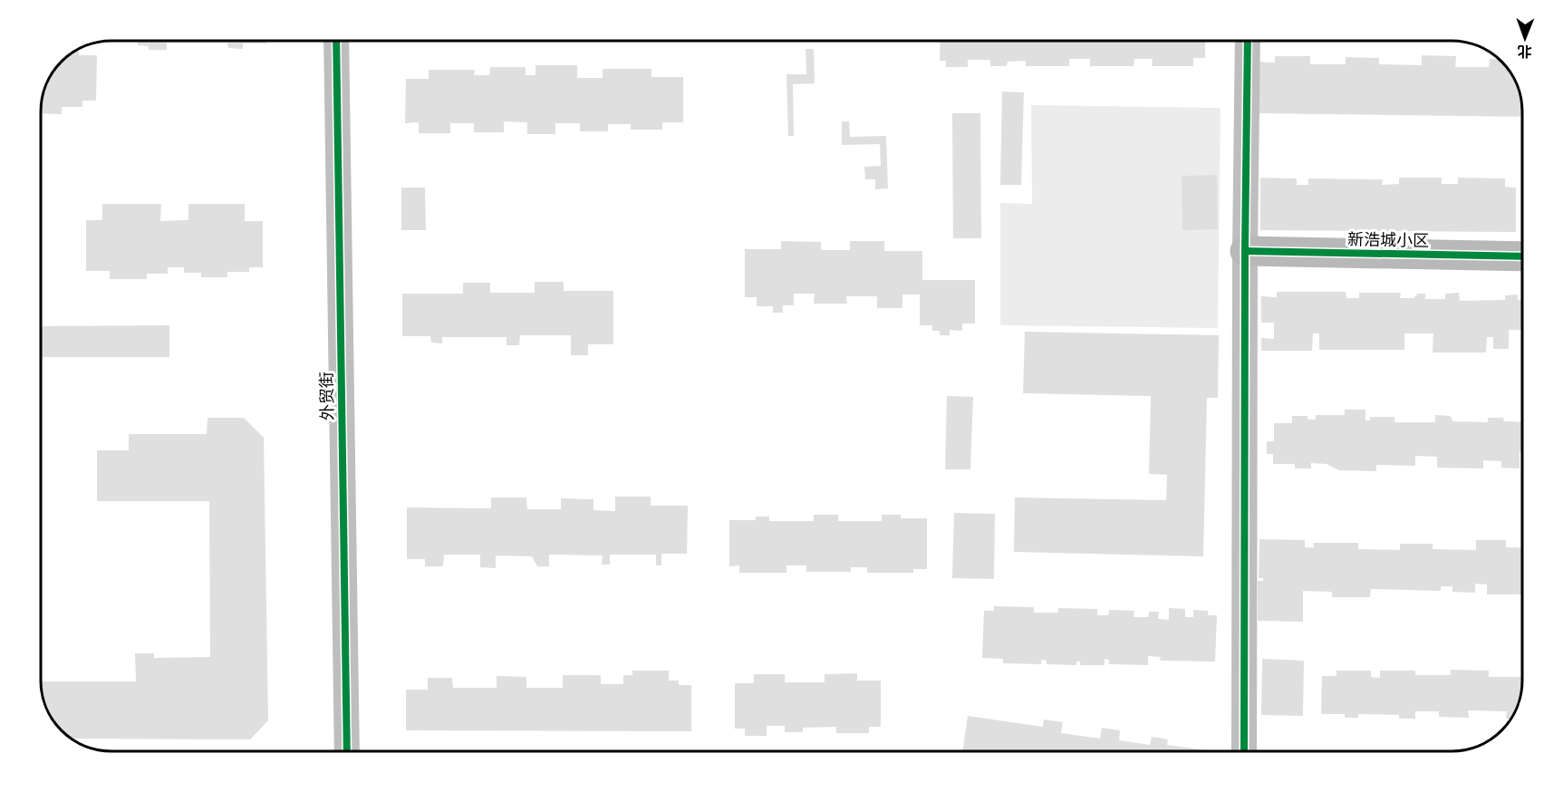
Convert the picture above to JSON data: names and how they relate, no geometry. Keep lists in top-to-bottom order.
{
  "streets": {
    "street": ["新浩城小区", "外贸街"]
  },
  "north": "bottom"
}
